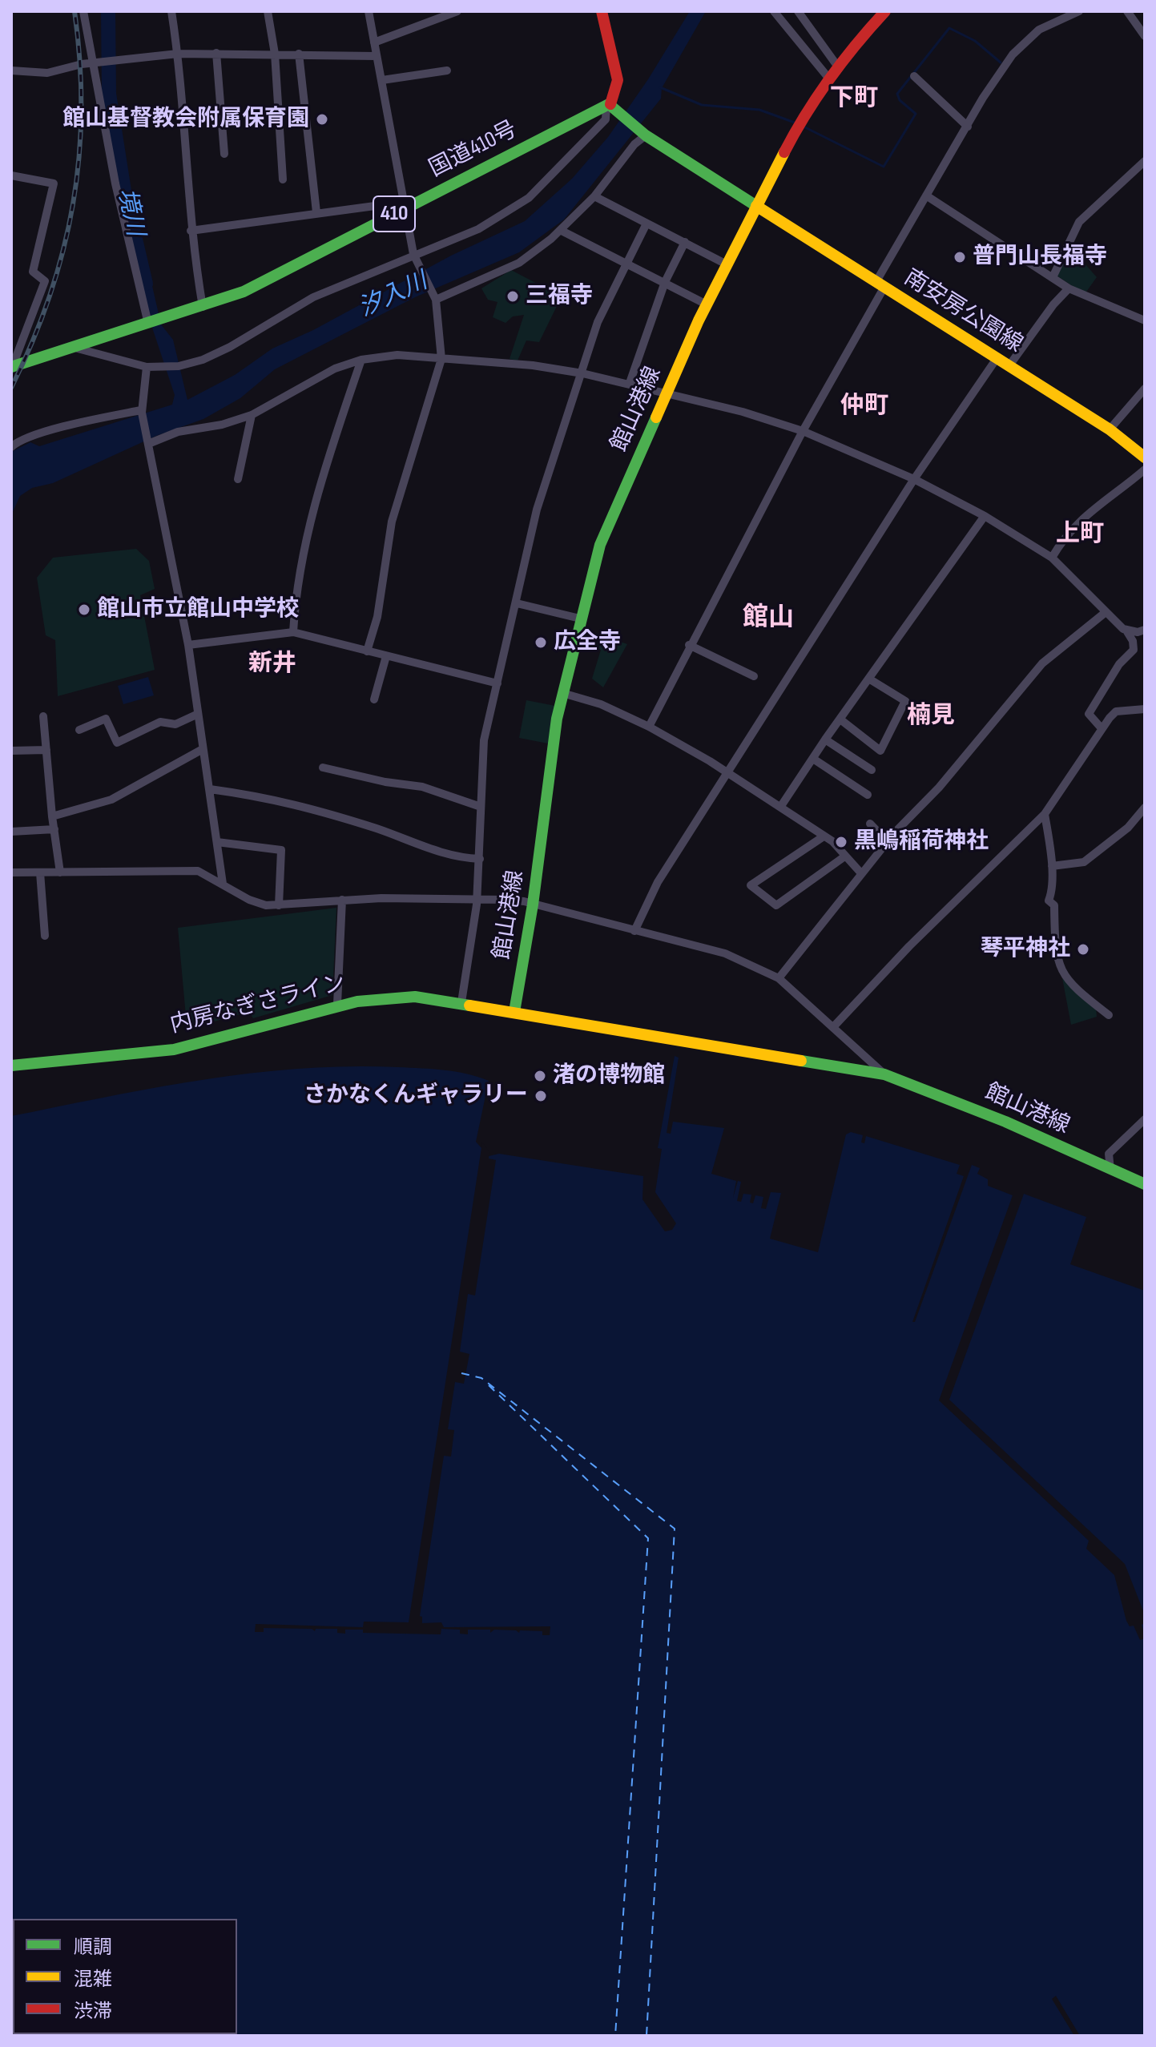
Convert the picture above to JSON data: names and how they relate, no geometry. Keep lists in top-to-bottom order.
{
  "streets": {
    "main road": [
      "国道410号",
      "410",
      "南安房公園線",
      "館山港線",
      "内房なぎさライン"
    ]
  },
  "crossings": [
    ["南安房公園線", "館山港線"],
    ["館山港線", "内房なぎさライン"]
  ],
  "districts": [
    "下町",
    "仲町",
    "上町",
    "館山",
    "新井",
    "楠見"
  ],
  "water": ["境川", "汐入川"],
  "places": [
    "館山基督教会附属保育園",
    "普門山長福寺",
    "三福寺",
    "館山市立館山中学校",
    "広全寺",
    "黒嶋稲荷神社",
    "琴平神社",
    "渚の博物館",
    "さかなくんギャラリー"
  ],
  "legend": ["順調", "混雑", "渋滞"]
}
